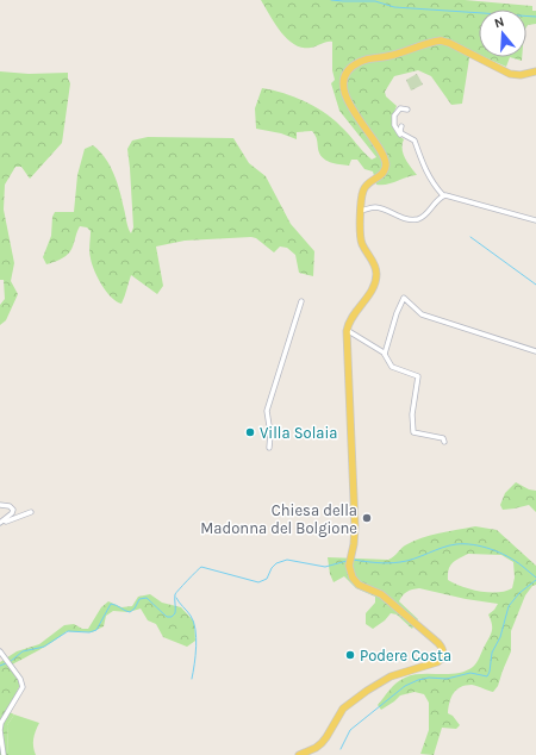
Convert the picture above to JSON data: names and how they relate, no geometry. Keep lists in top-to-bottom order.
{
  "places": ["Villa Solaia", "Chiesa della Madonna del Bolgione", "Podere Costa"],
  "north": "top"
}
